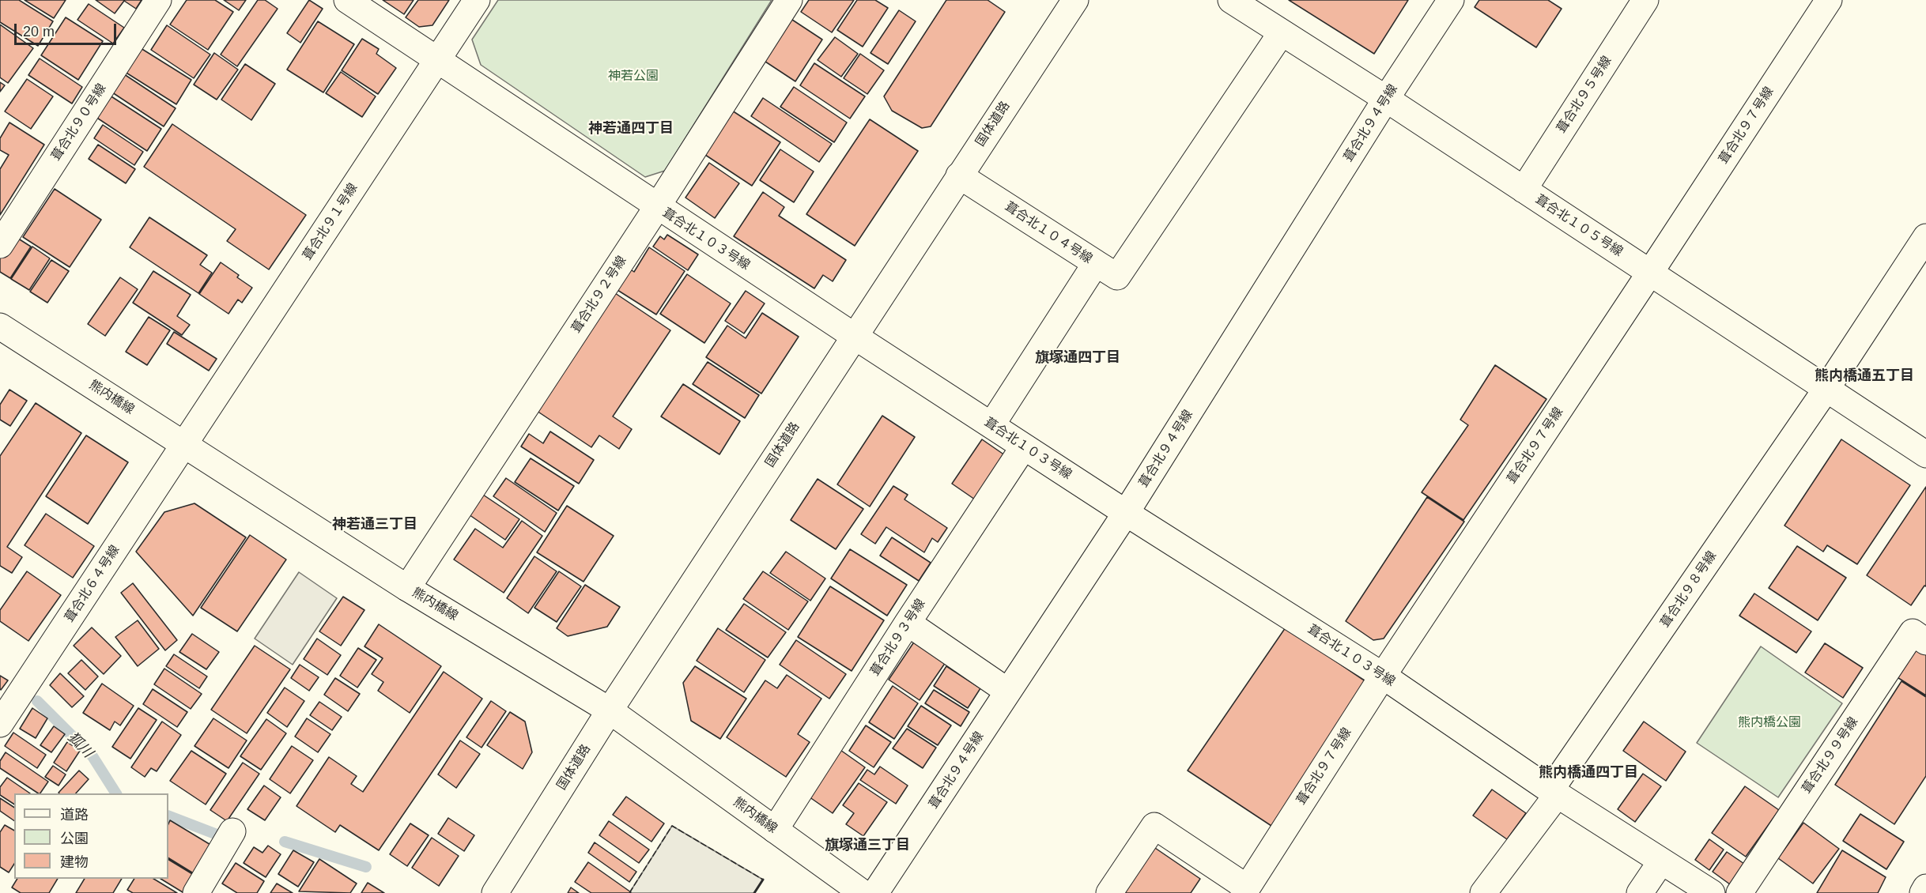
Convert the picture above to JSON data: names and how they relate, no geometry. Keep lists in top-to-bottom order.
{
  "streets": {
    "street": [
      "葺合北９５号線",
      "葺合北９０号線",
      "葺合北９４号線",
      "国体道路",
      "葺合北９７号線",
      "葺合北９１号線",
      "葺合北１０５号線",
      "葺合北１０４号線",
      "葺合北１０３号線",
      "葺合北９２号線",
      "熊内橋線",
      "葺合北６４号線",
      "葺合北９８号線",
      "葺合北９３号線",
      "葺合北９９号線"
    ]
  },
  "crossings": [
    ["葺合北９５号線", "葺合北１０５号線"],
    ["葺合北９４号線", "葺合北１０５号線"],
    ["葺合北９４号線", "葺合北１０３号線"],
    ["国体道路", "葺合北１０４号線"],
    ["国体道路", "葺合北１０３号線"],
    ["国体道路", "熊内橋線"],
    ["葺合北９７号線", "葺合北１０５号線"],
    ["葺合北９７号線", "葺合北１０３号線"],
    ["葺合北９１号線", "葺合北１０３号線"],
    ["葺合北９１号線", "熊内橋線"],
    ["葺合北９１号線", "葺合北６４号線"],
    ["葺合北１０５号線", "葺合北９８号線"],
    ["葺合北１０４号線", "葺合北１０３号線"],
    ["葺合北１０３号線", "葺合北９２号線"],
    ["葺合北１０３号線", "葺合北９８号線"],
    ["葺合北１０３号線", "葺合北９３号線"],
    ["葺合北９２号線", "熊内橋線"],
    ["熊内橋線", "葺合北６４号線"],
    ["熊内橋線", "葺合北９３号線"]
  ],
  "districts": [
    "神若通四丁目",
    "旗塚通四丁目",
    "熊内橋通五丁目",
    "神若通三丁目",
    "熊内橋通四丁目",
    "旗塚通三丁目"
  ],
  "water": ["狐川"],
  "parks": ["神若公園", "熊内橋公園"],
  "legend": ["道路", "公園", "建物"],
  "scale_bar": "20 m"
}
